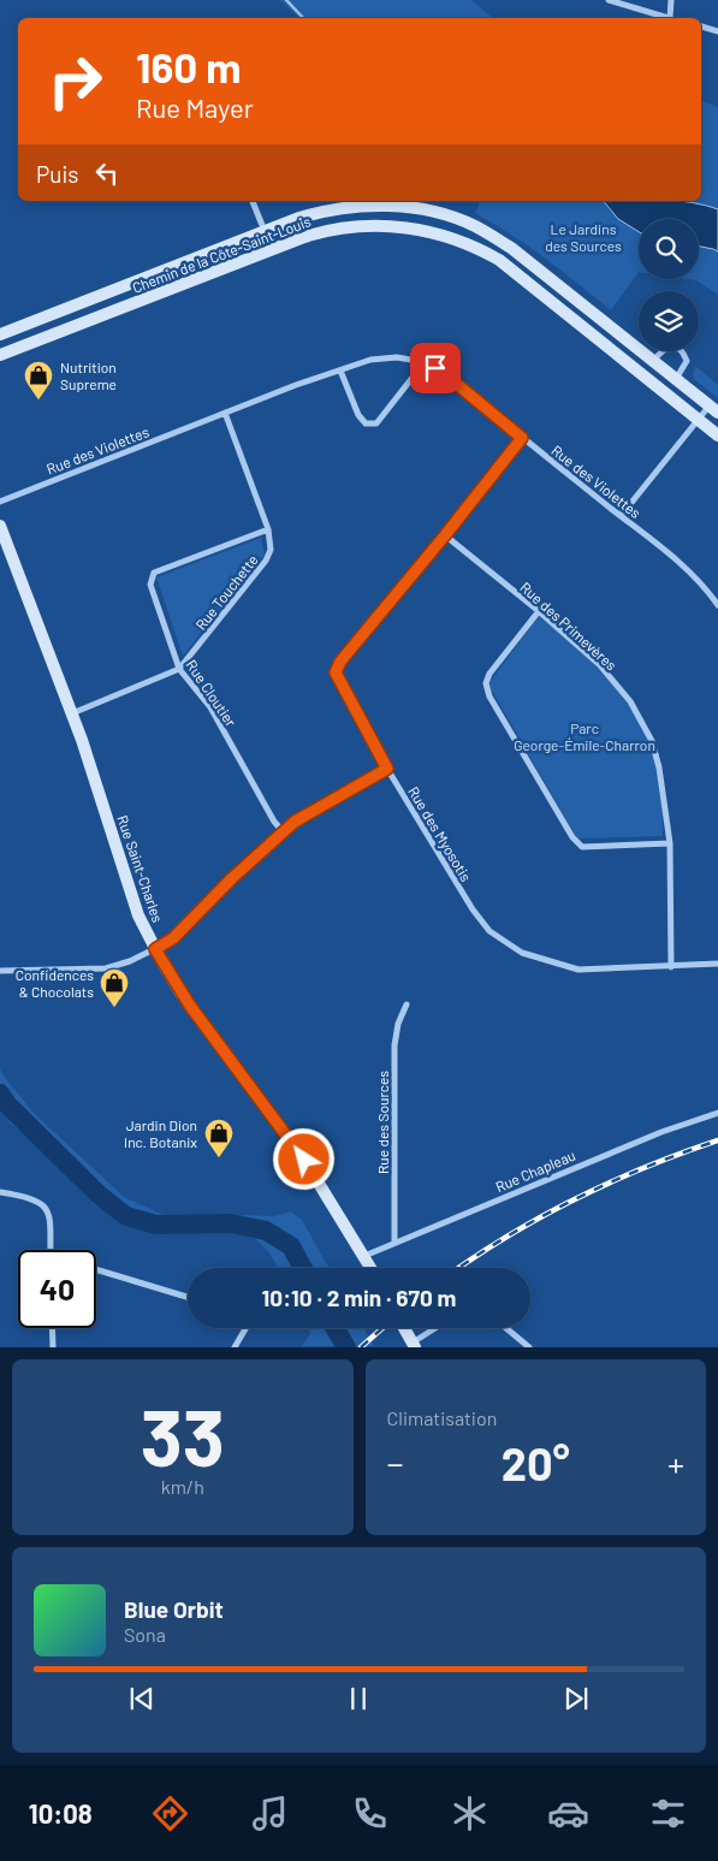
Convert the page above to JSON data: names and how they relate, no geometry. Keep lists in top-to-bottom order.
{
  "streets": {
    "street": [
      "Chemin de la Côte-Saint-Louis",
      "Rue des Violettes",
      "Rue Touchette",
      "Rue des Primevères",
      "Rue Cloutier",
      "Rue des Myosotis",
      "Rue Saint-Charles",
      "Rue des Sources",
      "Rue Chapleau"
    ]
  },
  "crossings": [
    ["Rue des Violettes", "Rue Touchette"],
    ["Rue des Violettes", "Rue des Myosotis"],
    ["Rue Touchette", "Rue Cloutier"],
    ["Rue Touchette", "Rue Saint-Charles"],
    ["Rue des Primevères", "Rue des Myosotis"],
    ["Rue Saint-Charles", "Rue Chapleau"],
    ["Rue des Sources", "Rue Chapleau"]
  ],
  "parks": ["Le Jardins des Sources", "Parc George-Émile-Charron"],
  "places": {
    "shop": ["Nutrition Supreme", "Confidences & Chocolats", "Jardin Dion Inc. Botanix"]
  },
  "page": {
    "turn": ["160 m", "Rue Mayer"],
    "then": "Puis",
    "limit": "40",
    "trip": "10:10 · 2 min · 670 m",
    "tile": [
      ["33", "km/h"],
      "Climatisation"
    ],
    "heat": ["−", "20°", "+"],
    "song": ["Blue Orbit", "Sona"],
    "tabs": "10:08"
  }
}
